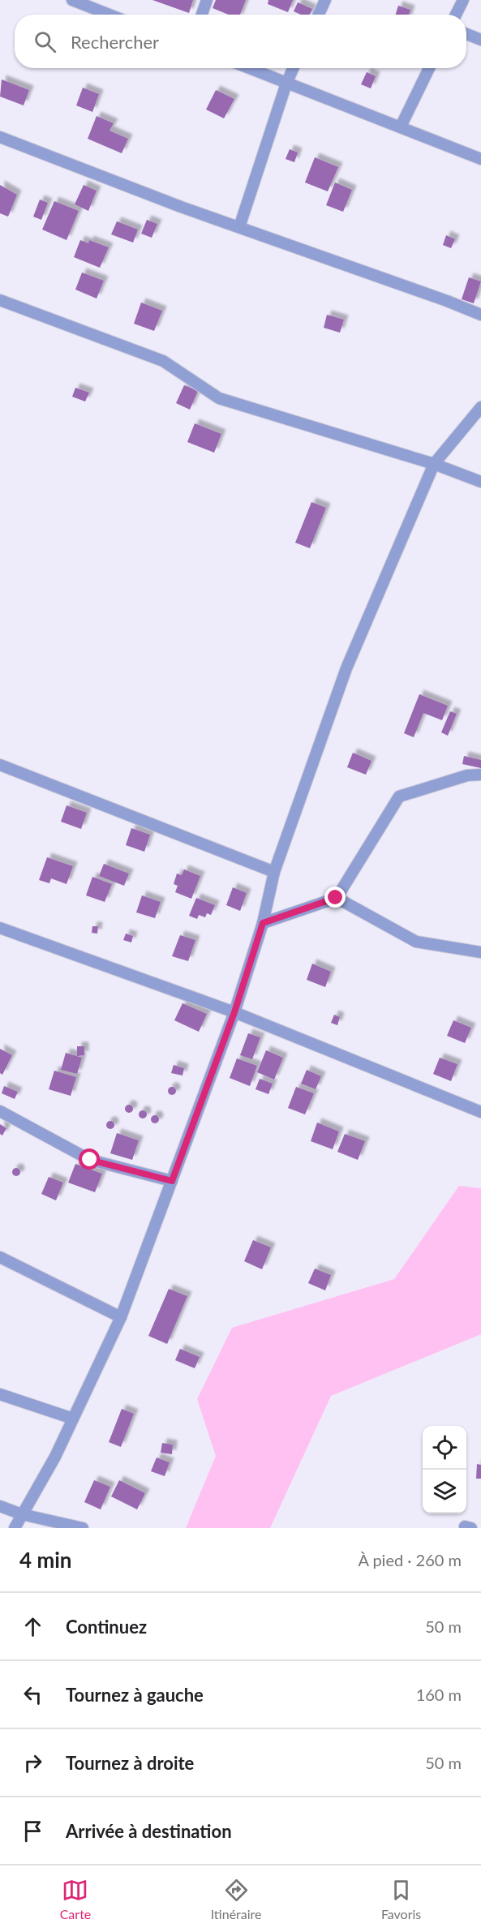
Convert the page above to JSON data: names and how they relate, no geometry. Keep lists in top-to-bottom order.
{
  "page": {
    "search": "Rechercher",
    "heading": ["4 min", "À pied · 260 m"],
    "list": [
      ["Continuez", "50 m"],
      ["Tournez à gauche", "160 m"],
      ["Tournez à droite", "50 m"],
      "Arrivée à destination"
    ],
    "nav": ["Carte", "Itinéraire", "Favoris"]
  }
}
